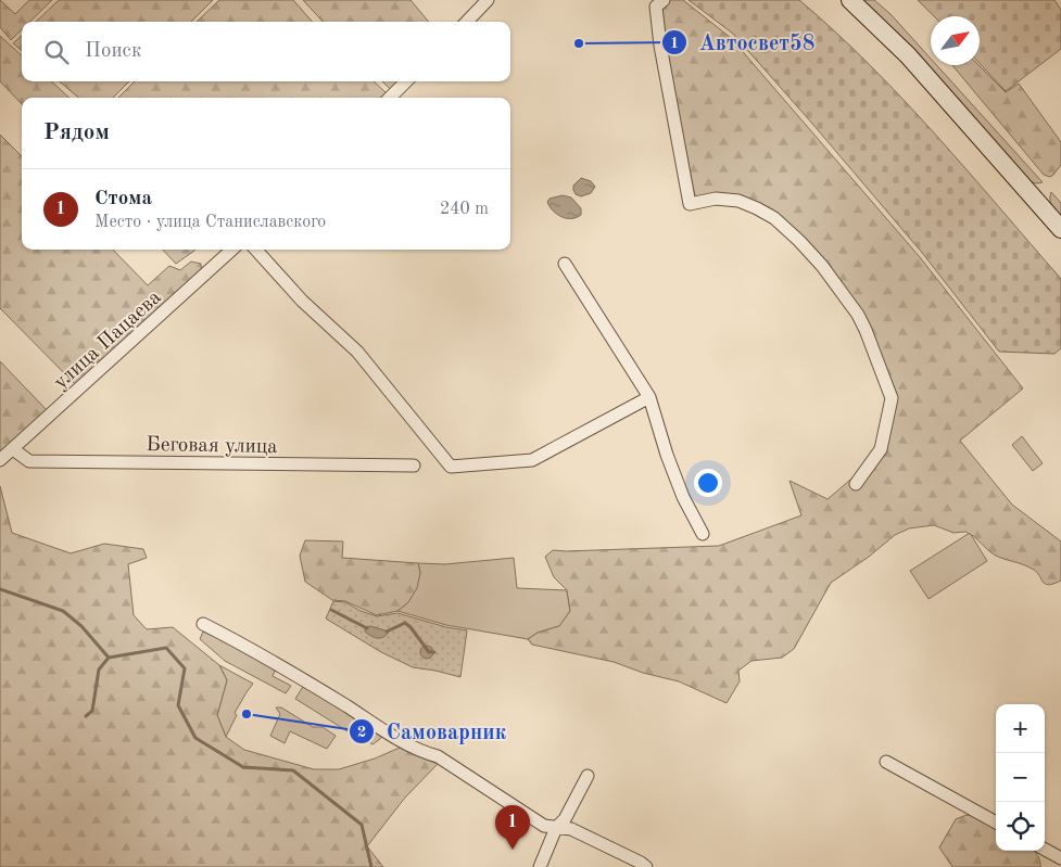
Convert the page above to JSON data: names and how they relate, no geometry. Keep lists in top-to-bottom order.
{
  "streets": {
    "street": ["улица Пацаева", "Беговая улица"]
  },
  "crossings": [
    ["улица Пацаева", "Беговая улица"]
  ],
  "places": ["Автосвет58", "Самоварник"],
  "north": "top right",
  "page": {
    "search": "Поиск",
    "heading": "Рядом",
    "list": [
      {
        "mark": "1",
        "name": "Стома",
        "note": "Место · улица Станиславского",
        "value": "240 m"
      }
    ],
    "map_buttons": ["+", "−"],
    "pins": "1"
  }
}
